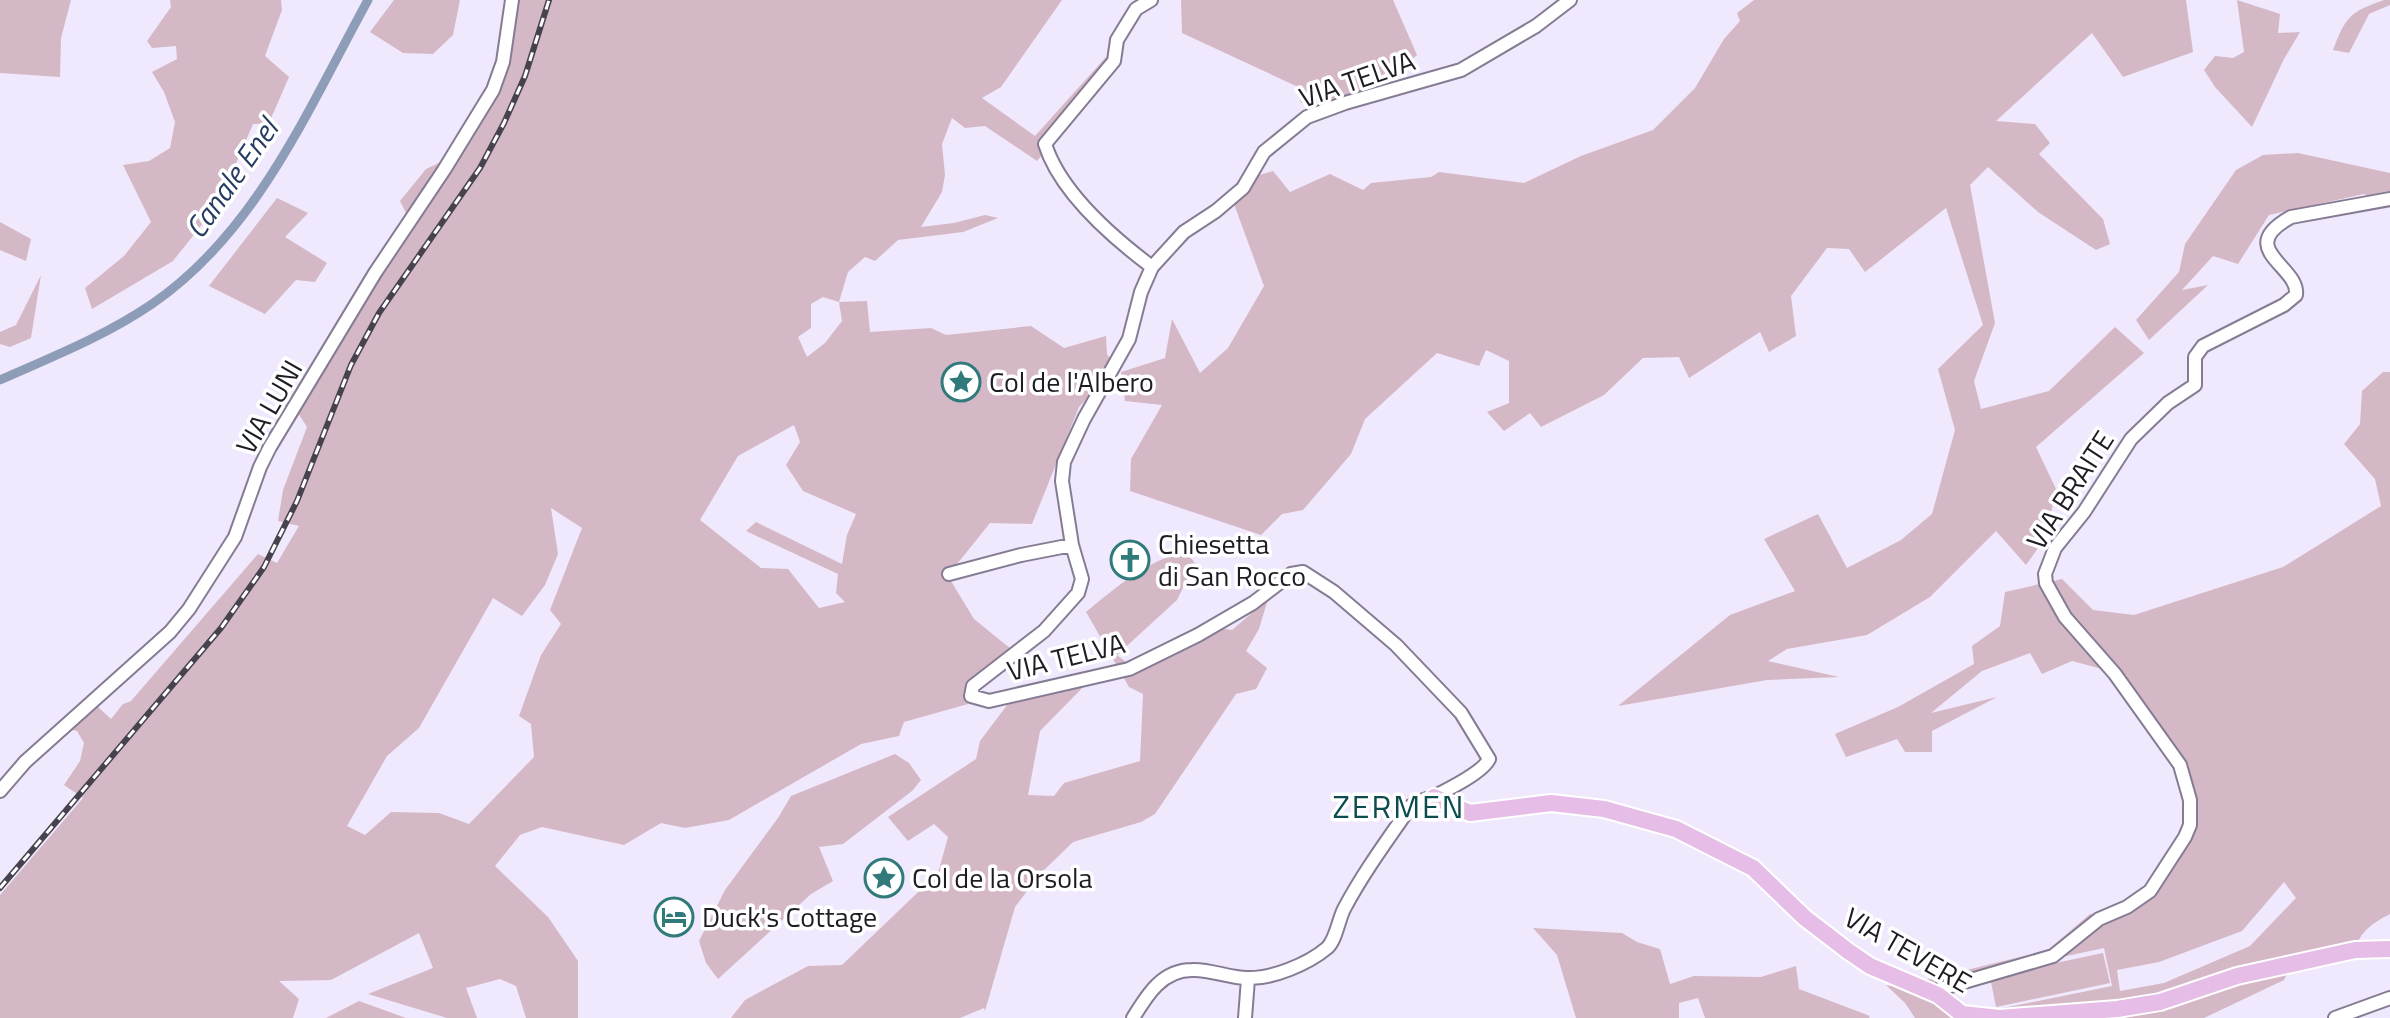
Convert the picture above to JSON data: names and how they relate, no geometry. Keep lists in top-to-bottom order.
{
  "streets": {
    "main road": ["VIA TEVERE"],
    "street": ["VIA TELVA", "VIA LUNI", "VIA BRAITE"]
  },
  "crossings": [
    ["VIA TELVA", "VIA TEVERE"],
    ["VIA BRAITE", "VIA TEVERE"]
  ],
  "districts": ["ZERMEN"],
  "water": ["Canale Enel"],
  "places": {
    "place": ["Col de l'Albero", "Col de la Orsola"],
    "church": ["Chiesetta di San Rocco"],
    "hotel": ["Duck's Cottage"]
  }
}
